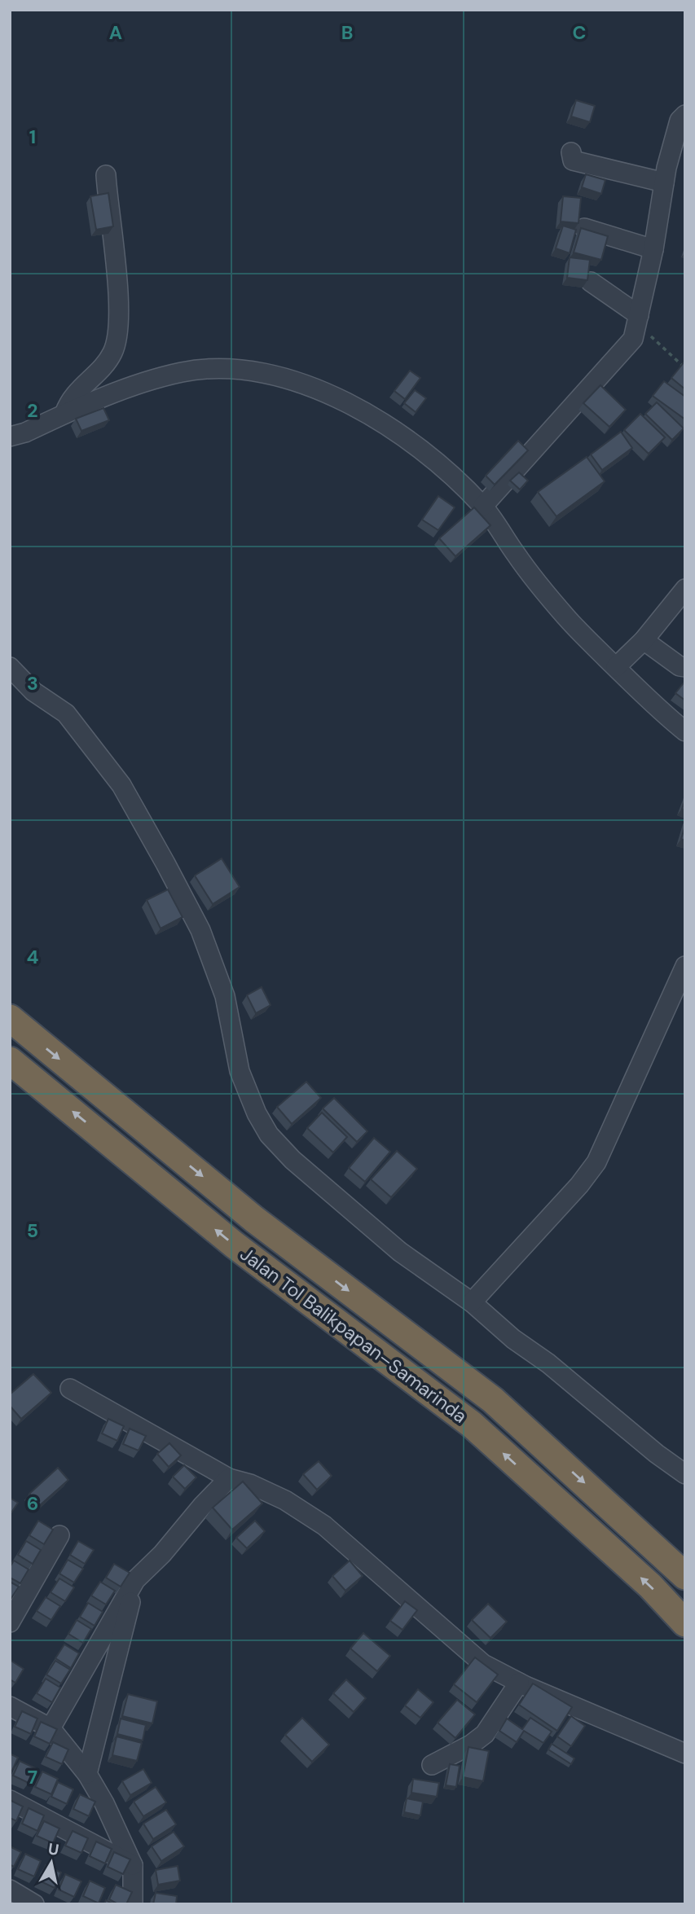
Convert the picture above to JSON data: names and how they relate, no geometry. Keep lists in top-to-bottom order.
{
  "streets": {
    "highway": ["Jalan Tol Balikpapan–Samarinda"]
  },
  "north": "top",
  "grid": {
    "columns": ["A", "B", "C"],
    "rows": [
      "1",
      "2",
      "3",
      "4",
      "5",
      "6",
      "7"
    ]
  }
}
